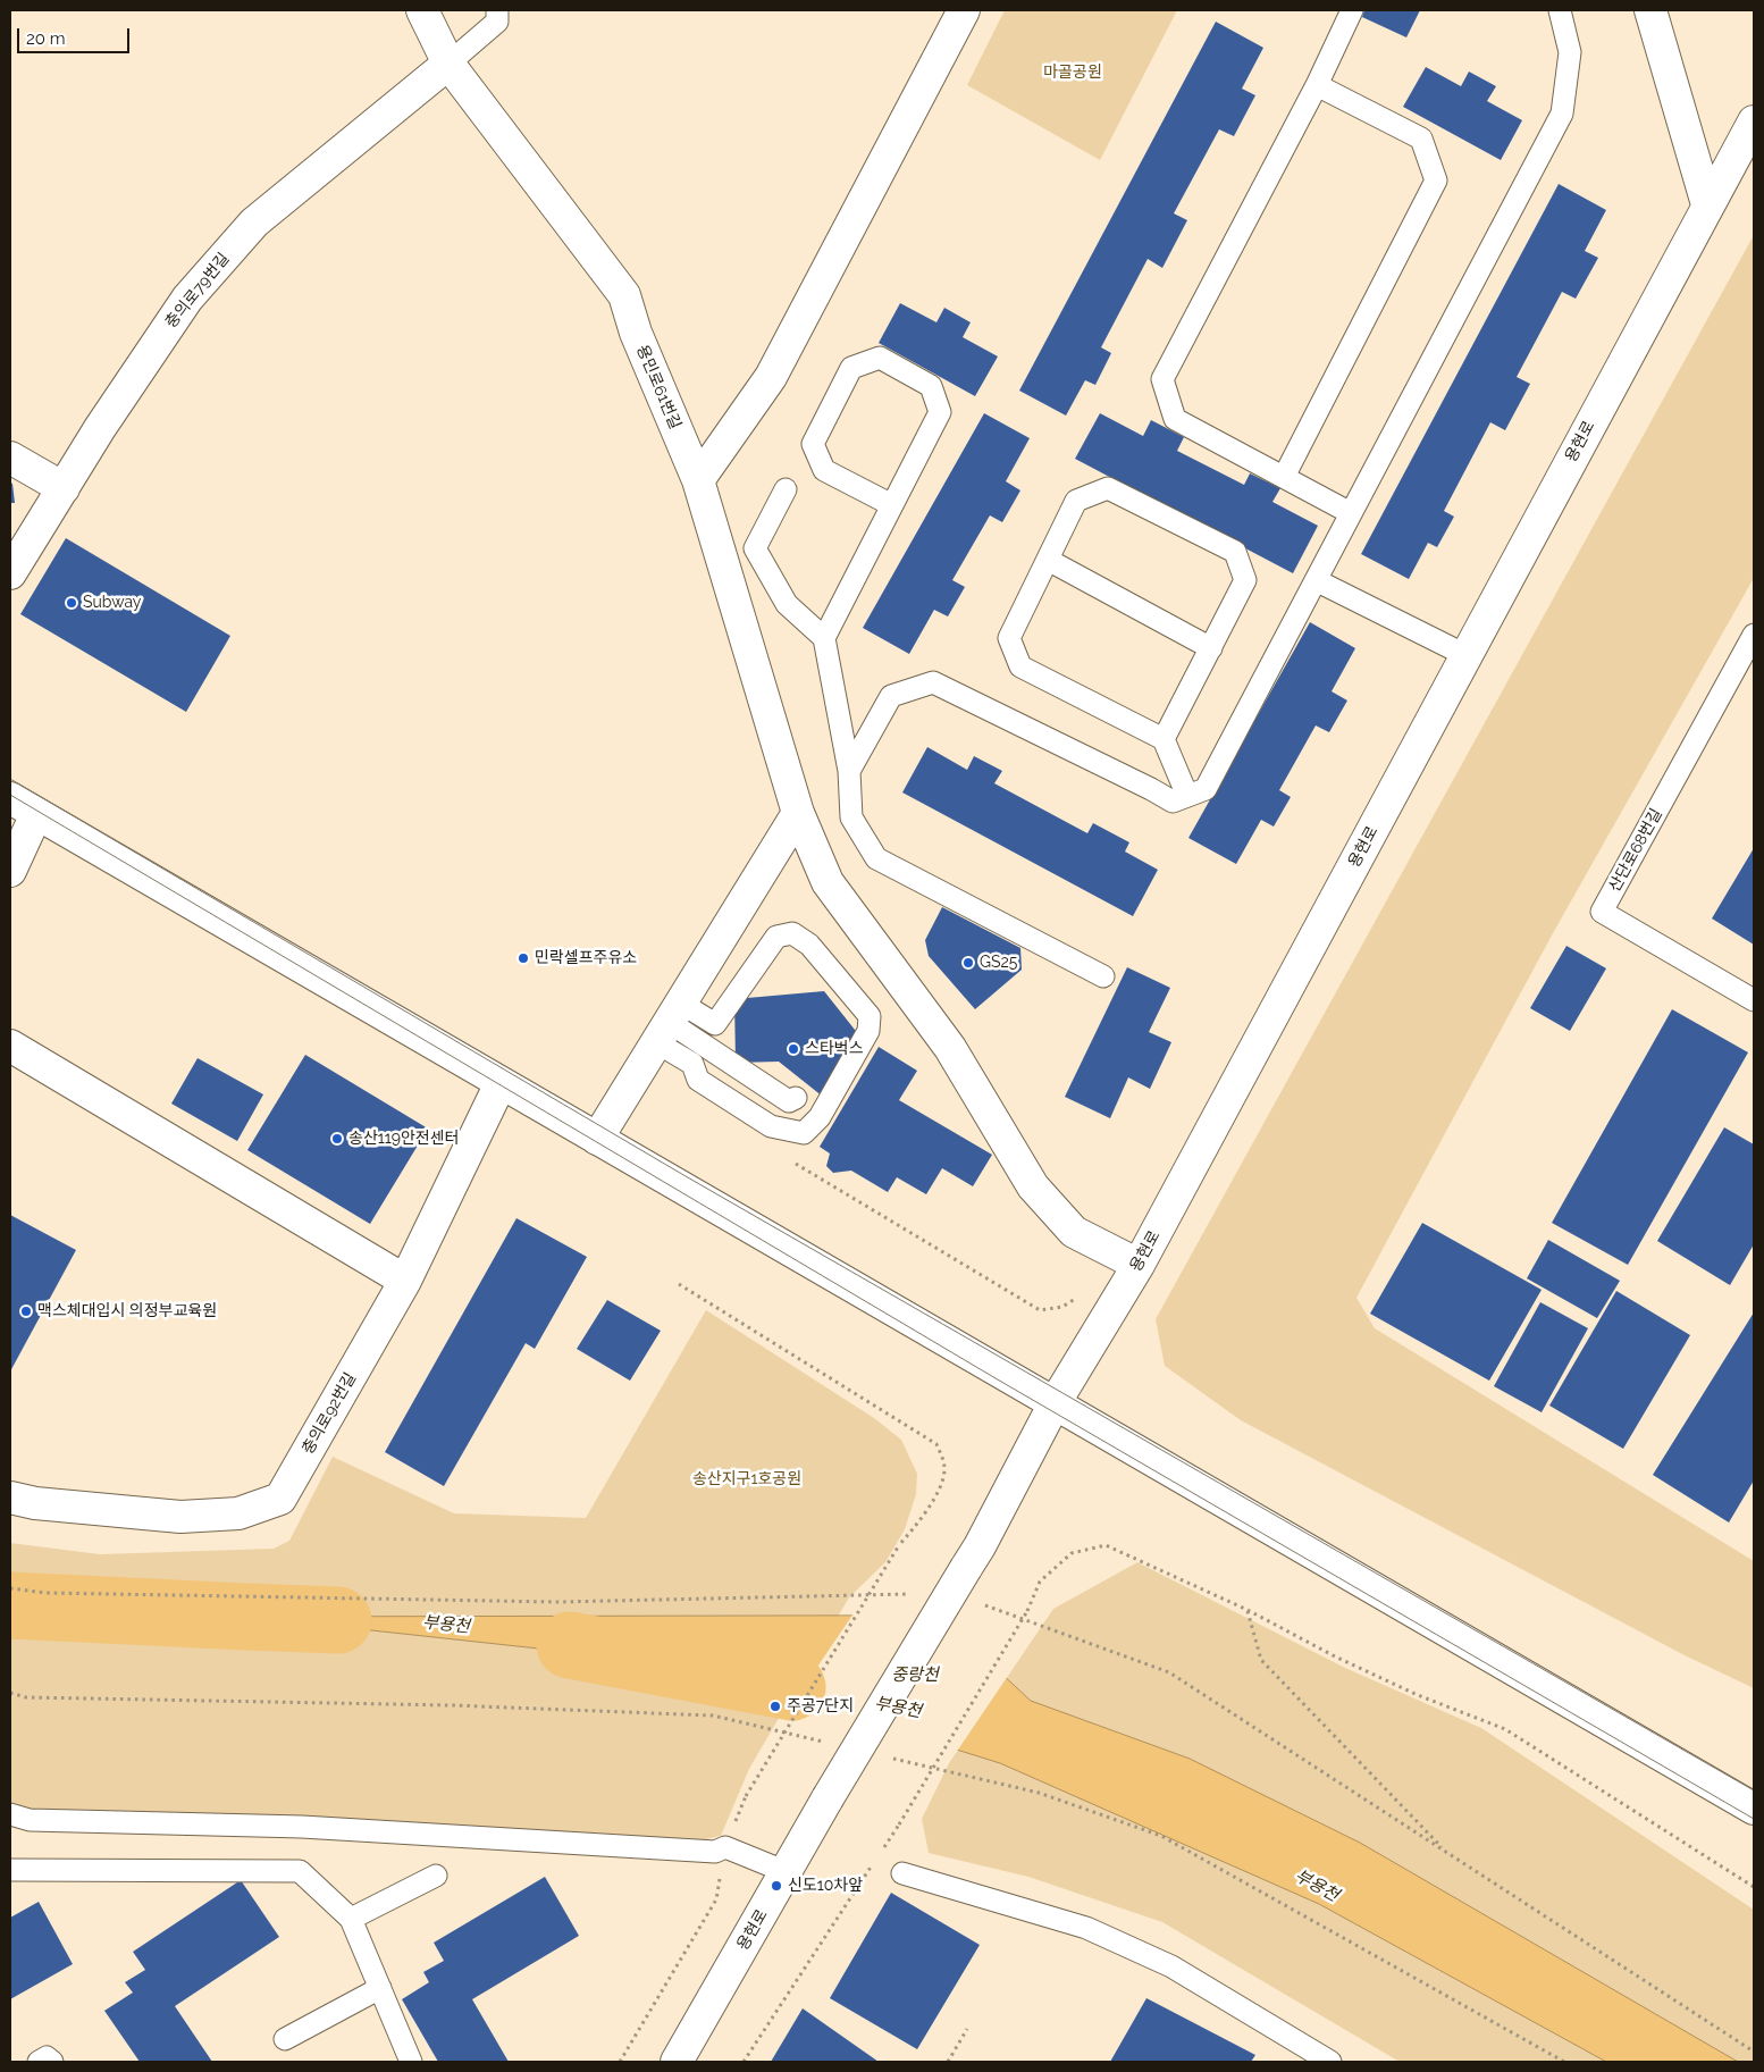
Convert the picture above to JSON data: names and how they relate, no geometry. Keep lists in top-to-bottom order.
{
  "streets": {
    "street": [
      "충의로79번길",
      "용민로61번길",
      "용현로",
      "충의로92번길"
    ],
    "lane": ["산단로68번길"]
  },
  "crossings": [
    ["충의로79번길", "용민로61번길"],
    ["용민로61번길", "용현로"]
  ],
  "water": ["부용천", "중랑천"],
  "parks": ["마골공원", "송산지구1호공원"],
  "places": [
    "Subway",
    "민락셀프주유소",
    "GS25",
    "스타벅스",
    "송산119안전센터",
    "맥스체대입시 의정부교육원",
    "주공7단지",
    "신도10차앞"
  ],
  "scale_bar": "20 m"
}
